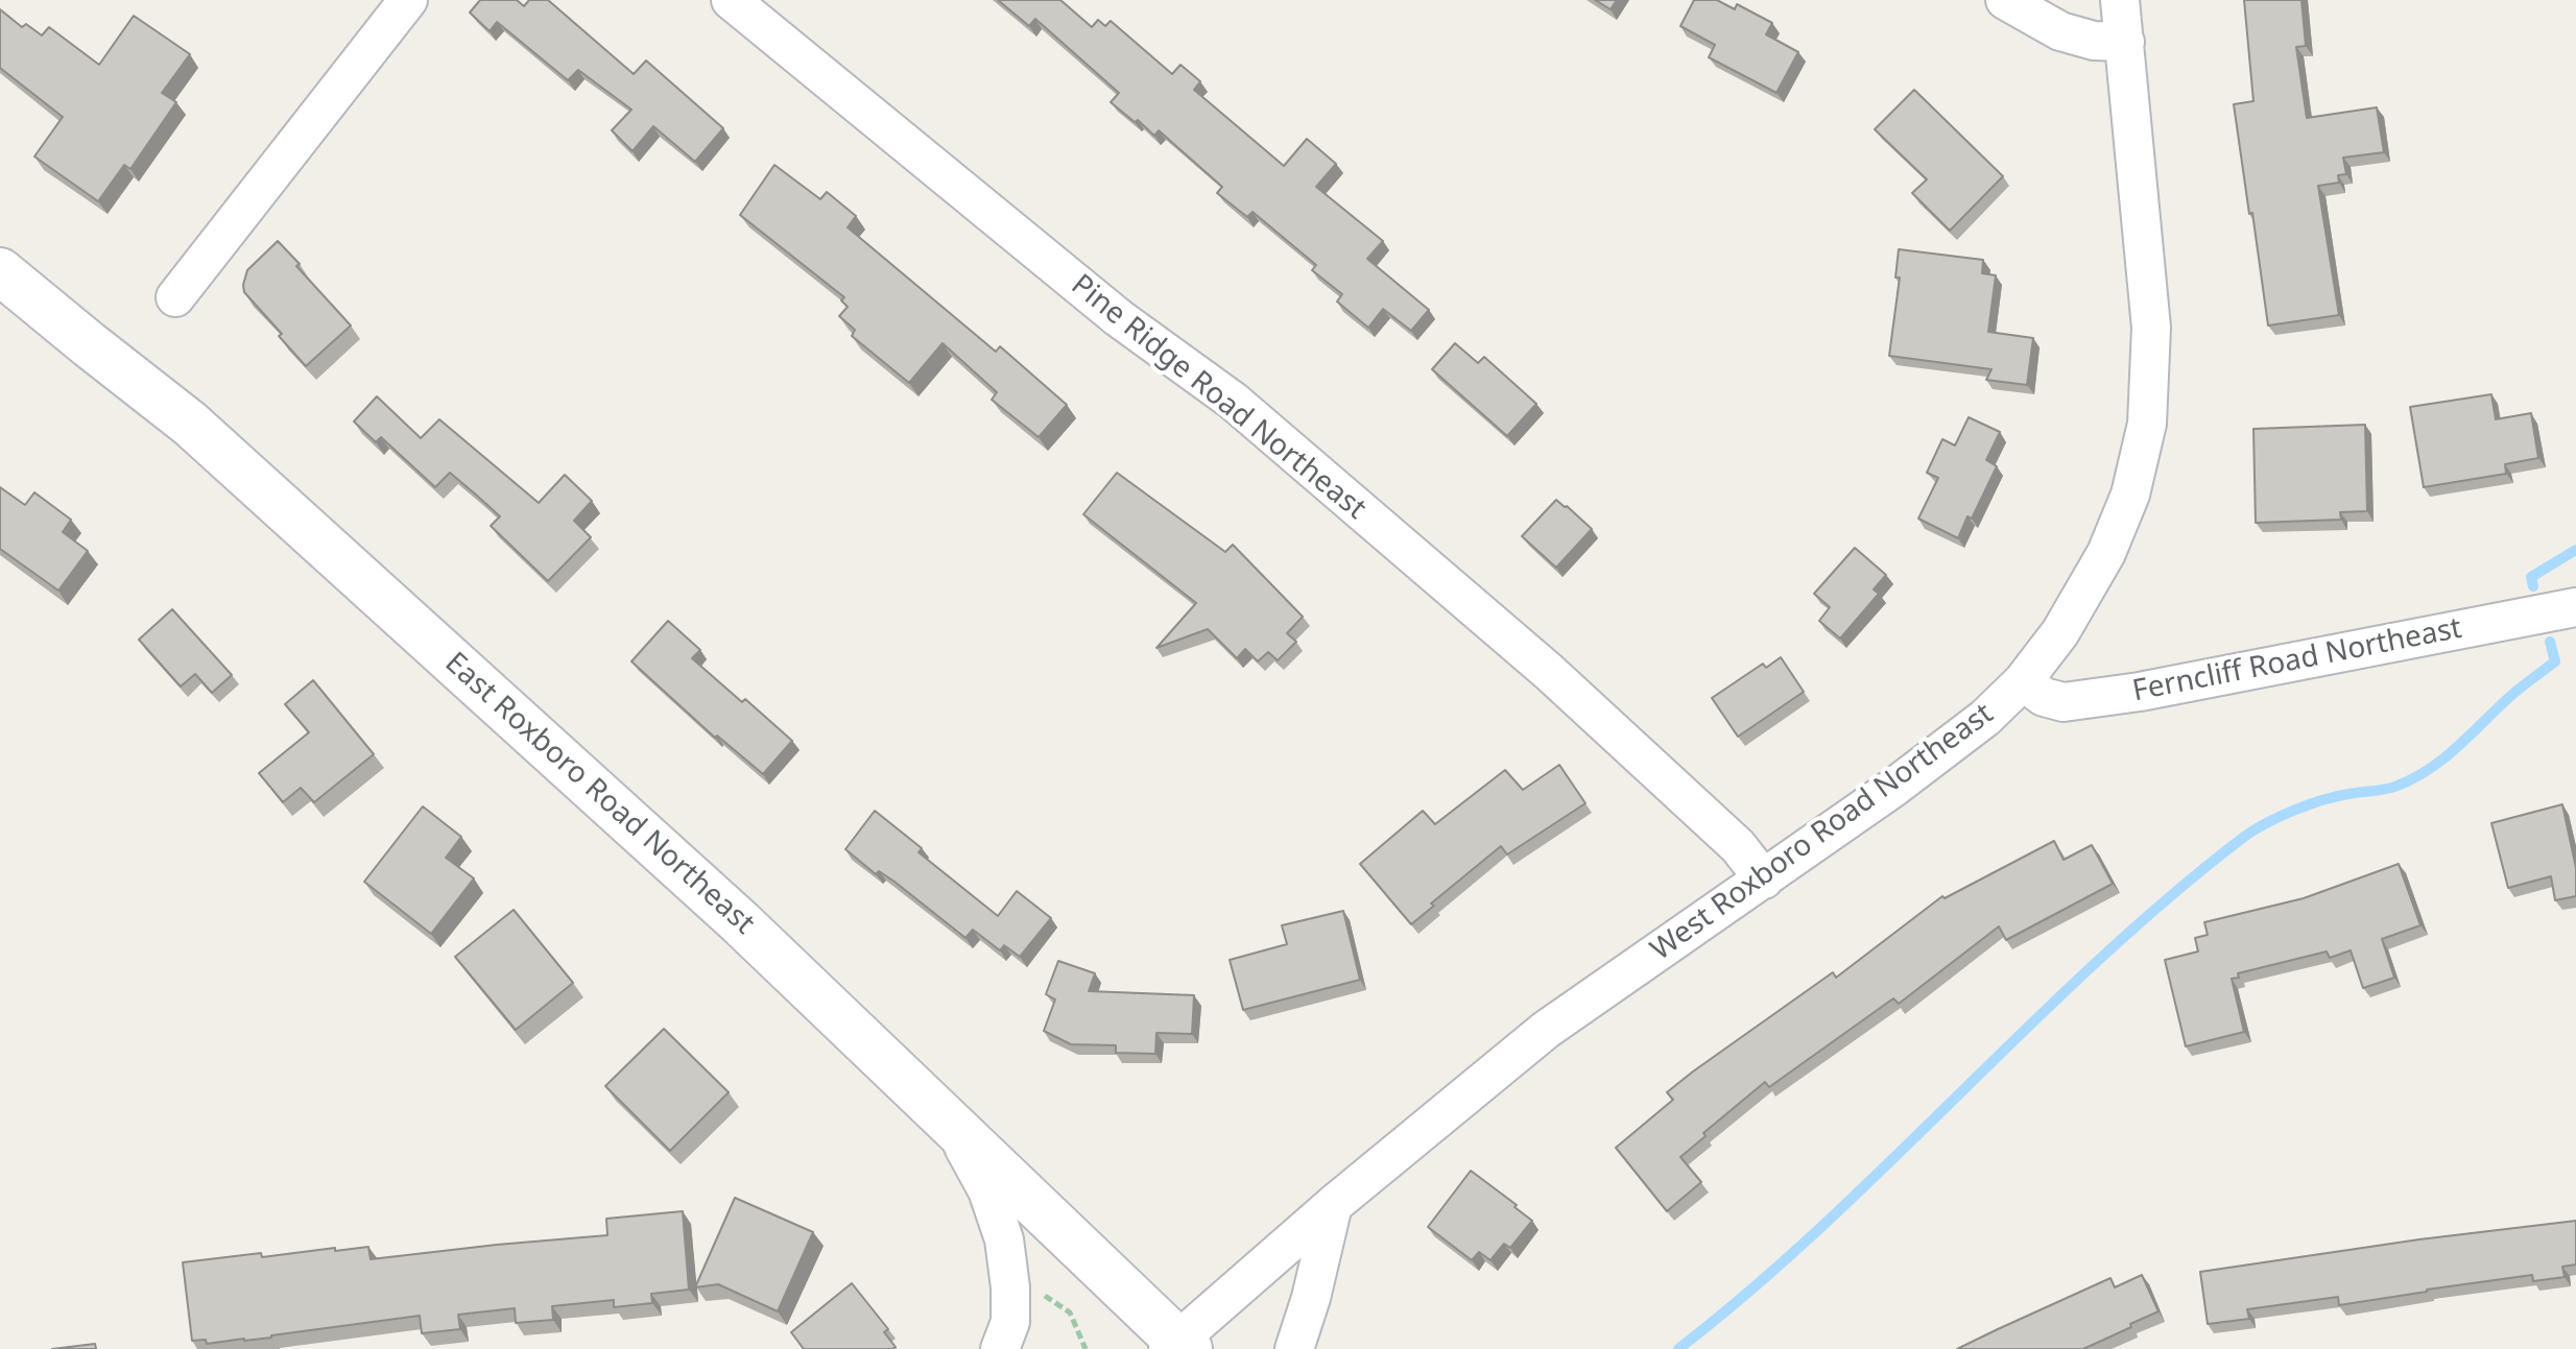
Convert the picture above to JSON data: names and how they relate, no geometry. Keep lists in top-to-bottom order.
{
  "streets": {
    "main road": ["East Roxboro Road Northeast"],
    "street": ["Pine Ridge Road Northeast", "Ferncliff Road Northeast", "West Roxboro Road Northeast"]
  },
  "crossings": [
    ["Pine Ridge Road Northeast", "West Roxboro Road Northeast"],
    ["Ferncliff Road Northeast", "West Roxboro Road Northeast"],
    ["East Roxboro Road Northeast", "West Roxboro Road Northeast"]
  ]
}
